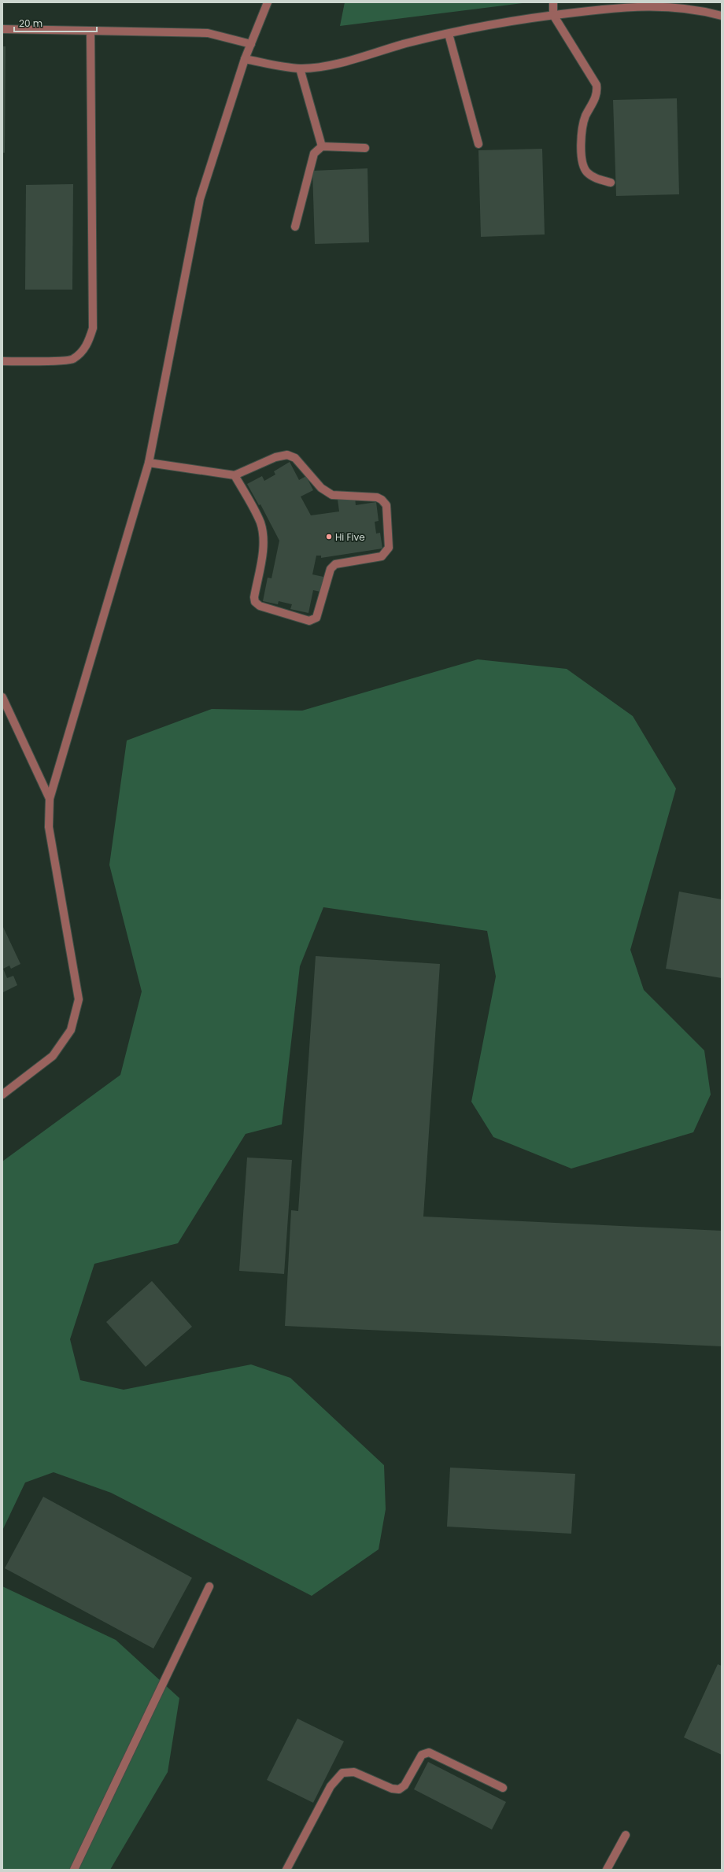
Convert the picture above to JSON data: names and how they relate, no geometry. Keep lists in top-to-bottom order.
{
  "places": ["Hi Five"],
  "scale_bar": "20 m"
}
